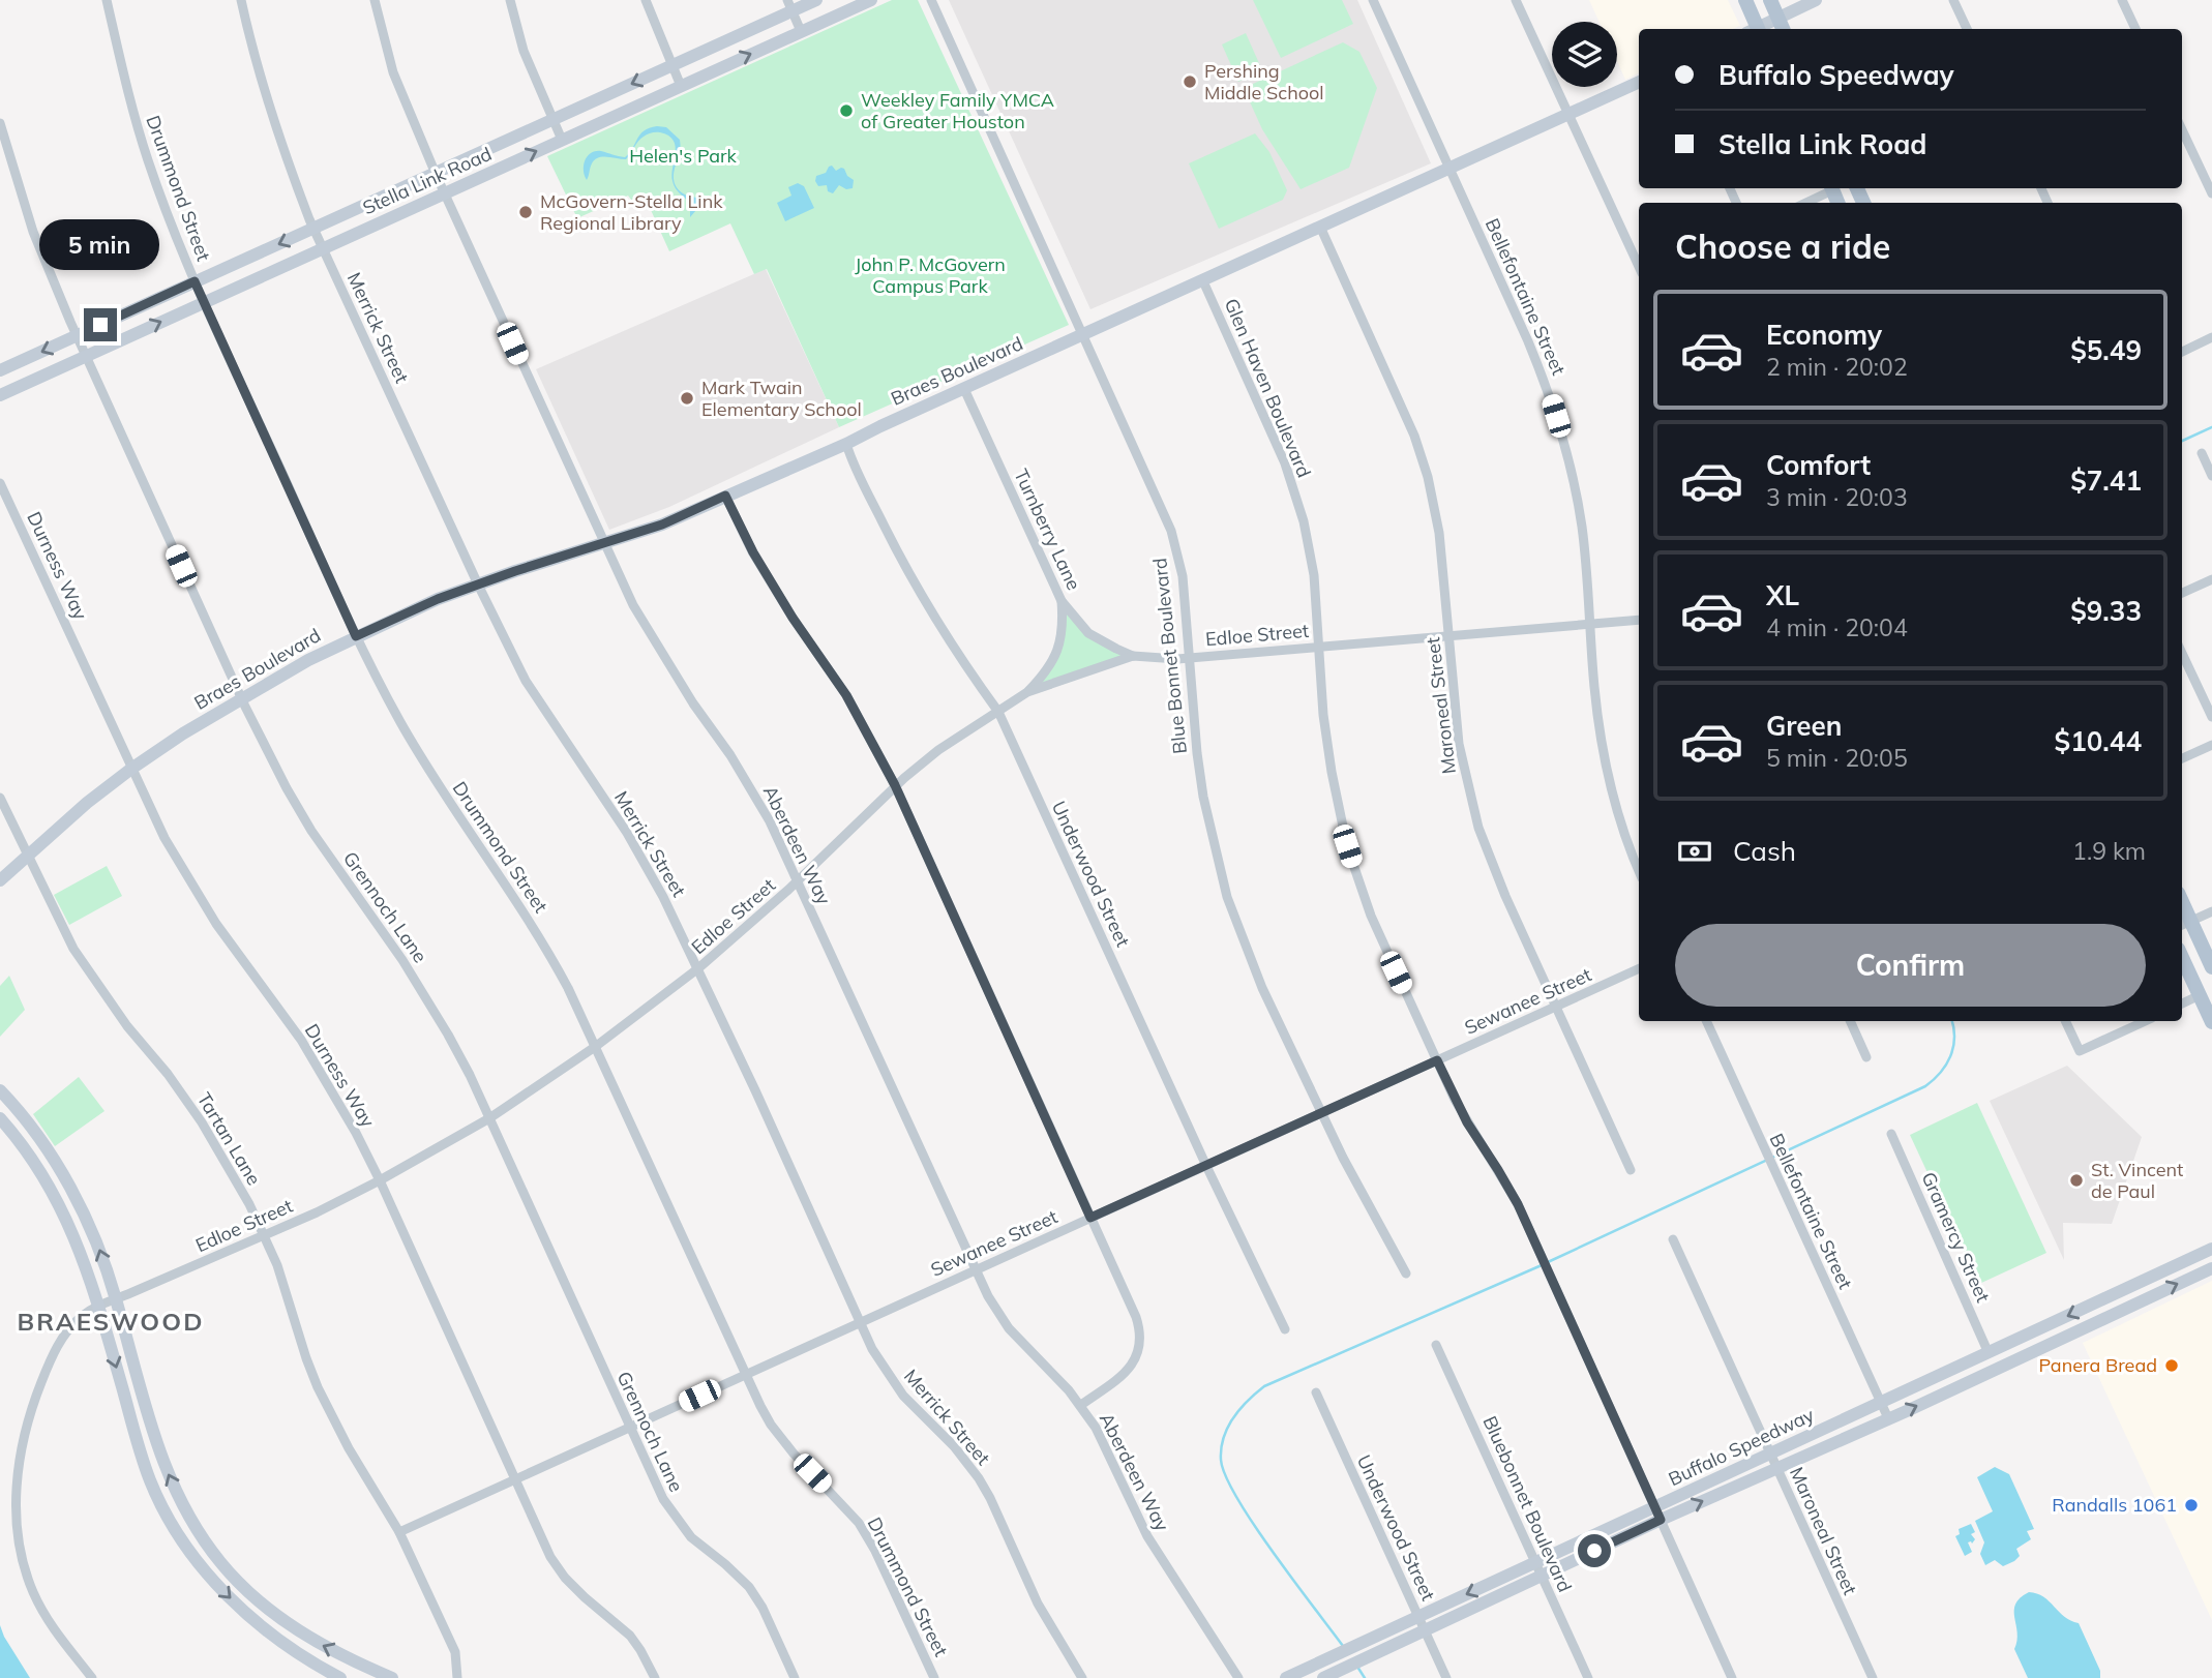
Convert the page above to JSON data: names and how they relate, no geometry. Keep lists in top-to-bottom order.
{
  "streets": {
    "main road": ["Stella Link Road", "Braes Boulevard", "Buffalo Speedway"],
    "street": [
      "Drummond Street",
      "Bellefontaine Street",
      "Merrick Street",
      "Glen Haven Boulevard",
      "Turnberry Lane",
      "Durness Way",
      "Edloe Street",
      "Blue Bonnet Boulevard",
      "Maroneal Street",
      "Aberdeen Way",
      "Underwood Street",
      "Grennoch Lane",
      "Sewanee Street",
      "Tartan Lane",
      "Gramercy Street",
      "Bluebonnet Boulevard"
    ]
  },
  "crossings": [
    ["Stella Link Road", "Drummond Street"],
    ["Stella Link Road", "Merrick Street"],
    ["Stella Link Road", "Aberdeen Way"],
    ["Stella Link Road", "Grennoch Lane"],
    ["Drummond Street", "Braes Boulevard"],
    ["Drummond Street", "Edloe Street"],
    ["Drummond Street", "Sewanee Street"],
    ["Bellefontaine Street", "Braes Boulevard"],
    ["Bellefontaine Street", "Edloe Street"],
    ["Bellefontaine Street", "Buffalo Speedway"],
    ["Merrick Street", "Braes Boulevard"],
    ["Merrick Street", "Edloe Street"],
    ["Merrick Street", "Sewanee Street"],
    ["Braes Boulevard", "Glen Haven Boulevard"],
    ["Braes Boulevard", "Turnberry Lane"],
    ["Braes Boulevard", "Durness Way"],
    ["Braes Boulevard", "Blue Bonnet Boulevard"],
    ["Braes Boulevard", "Maroneal Street"],
    ["Braes Boulevard", "Aberdeen Way"],
    ["Braes Boulevard", "Underwood Street"],
    ["Braes Boulevard", "Grennoch Lane"],
    ["Braes Boulevard", "Tartan Lane"],
    ["Glen Haven Boulevard", "Edloe Street"],
    ["Glen Haven Boulevard", "Sewanee Street"],
    ["Glen Haven Boulevard", "Buffalo Speedway"],
    ["Turnberry Lane", "Edloe Street"],
    ["Durness Way", "Edloe Street"],
    ["Durness Way", "Sewanee Street"],
    ["Edloe Street", "Blue Bonnet Boulevard"],
    ["Edloe Street", "Maroneal Street"],
    ["Edloe Street", "Aberdeen Way"],
    ["Edloe Street", "Underwood Street"],
    ["Edloe Street", "Grennoch Lane"],
    ["Edloe Street", "Tartan Lane"],
    ["Blue Bonnet Boulevard", "Sewanee Street"],
    ["Maroneal Street", "Sewanee Street"],
    ["Maroneal Street", "Buffalo Speedway"],
    ["Aberdeen Way", "Sewanee Street"],
    ["Underwood Street", "Sewanee Street"],
    ["Underwood Street", "Buffalo Speedway"],
    ["Grennoch Lane", "Sewanee Street"],
    ["Sewanee Street", "Tartan Lane"],
    ["Gramercy Street", "Buffalo Speedway"],
    ["Buffalo Speedway", "Bluebonnet Boulevard"]
  ],
  "districts": ["BRAESWOOD"],
  "parks": ["Helen's Park", "John P. McGovern Campus Park"],
  "places": [
    "Pershing Middle School",
    "Weekley Family YMCA of Greater Houston",
    "McGovern-Stella Link Regional Library",
    "Mark Twain Elementary School",
    "St. Vincent de Paul",
    "Panera Bread",
    "Randalls 1061"
  ],
  "page": {
    "banner": ["Buffalo Speedway", "Stella Link Road"],
    "heading": "Choose a ride",
    "bubble": "5 min",
    "list": [
      {
        "name": "Economy",
        "note": "2 min · 20:02",
        "value": "$5.49"
      },
      {
        "name": "Comfort",
        "note": "3 min · 20:03",
        "value": "$7.41"
      },
      {
        "name": "XL",
        "note": "4 min · 20:04",
        "value": "$9.33"
      },
      {
        "name": "Green",
        "note": "5 min · 20:05",
        "value": "$10.44"
      }
    ],
    "pay": ["Cash", "1.9 km"],
    "buttons": "Confirm"
  }
}
